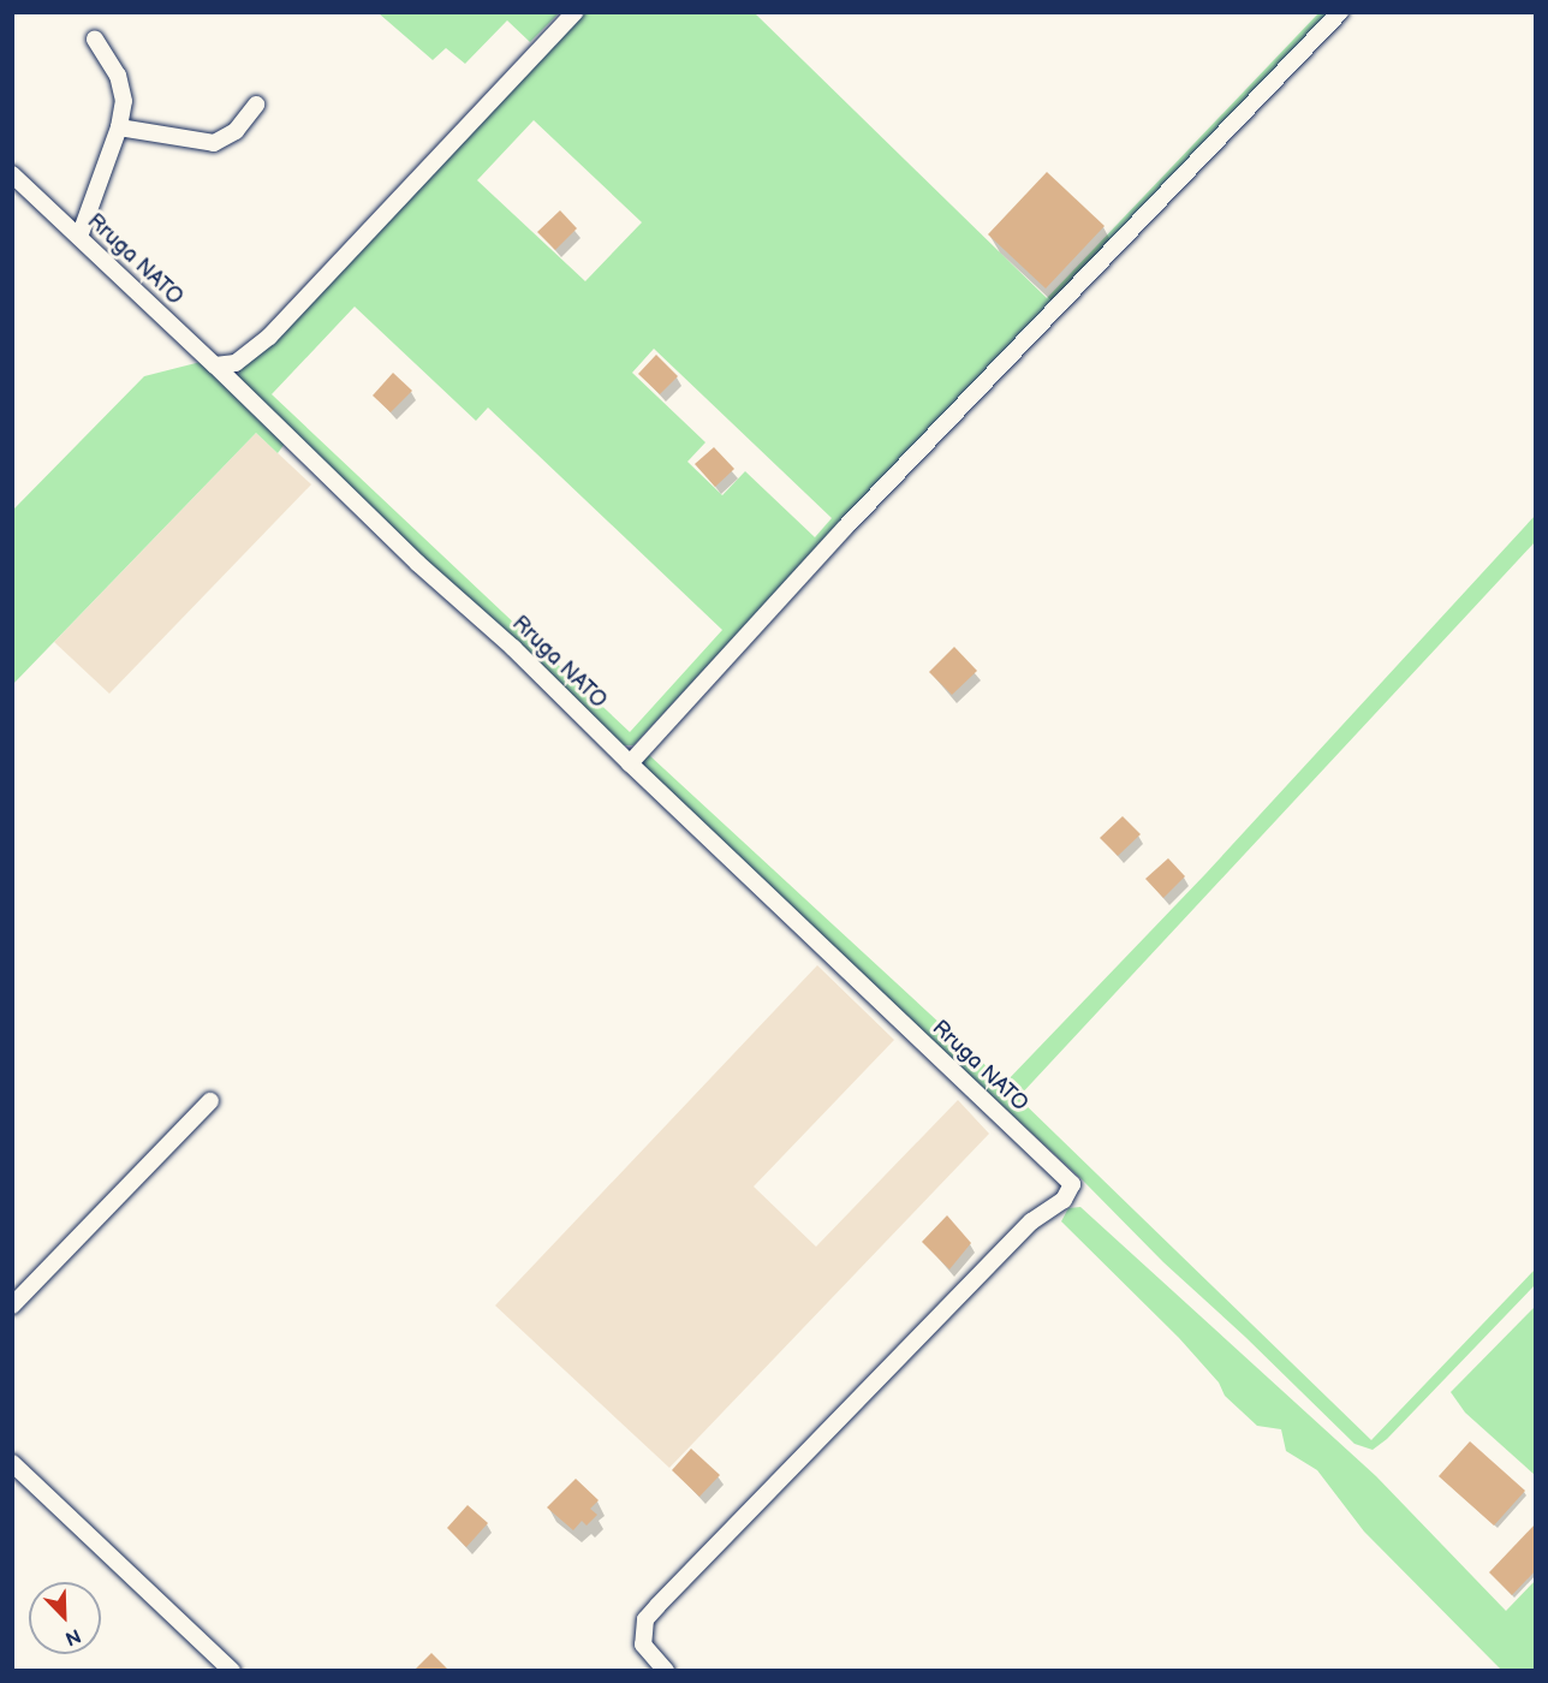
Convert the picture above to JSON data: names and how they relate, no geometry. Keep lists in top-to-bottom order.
{
  "streets": {
    "street": ["Rruga NATO"]
  },
  "north": "bottom right"
}
